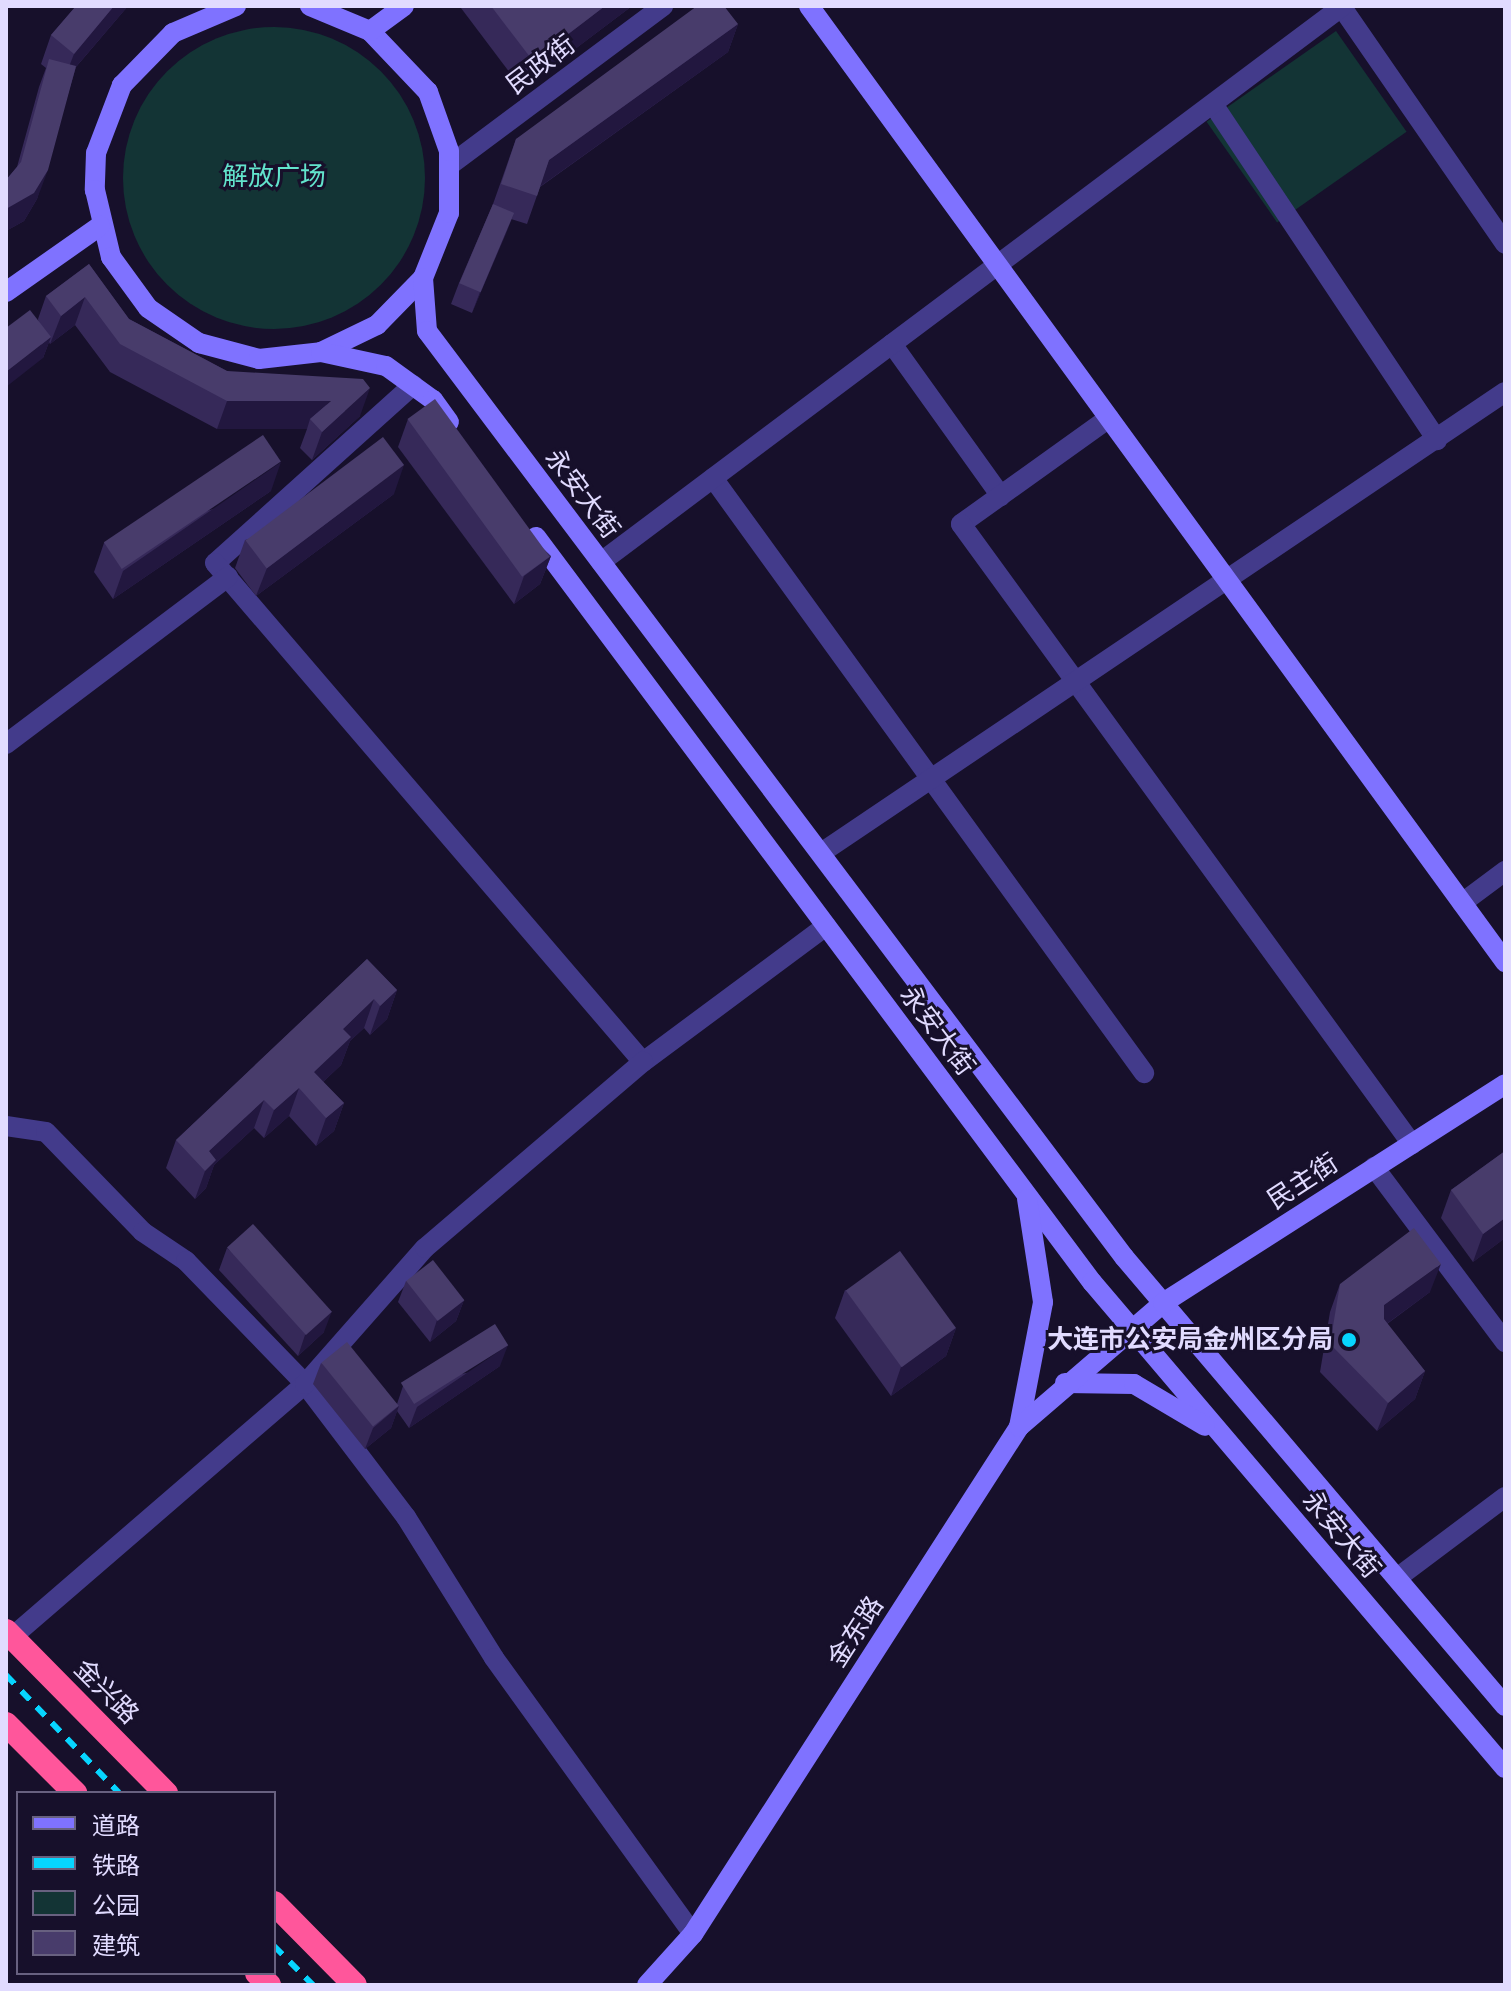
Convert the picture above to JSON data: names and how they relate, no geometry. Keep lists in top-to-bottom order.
{
  "streets": {
    "highway": ["金兴路"],
    "main road": ["永安大街", "民主街", "金东路"],
    "street": ["民政街"]
  },
  "crossings": [
    ["永安大街", "民主街"],
    ["永安大街", "金东路"],
    ["民主街", "金东路"]
  ],
  "parks": ["解放广场"],
  "places": ["大连市公安局金州区分局"],
  "legend": [
    "道路",
    "铁路",
    "公园",
    "建筑"
  ]
}
